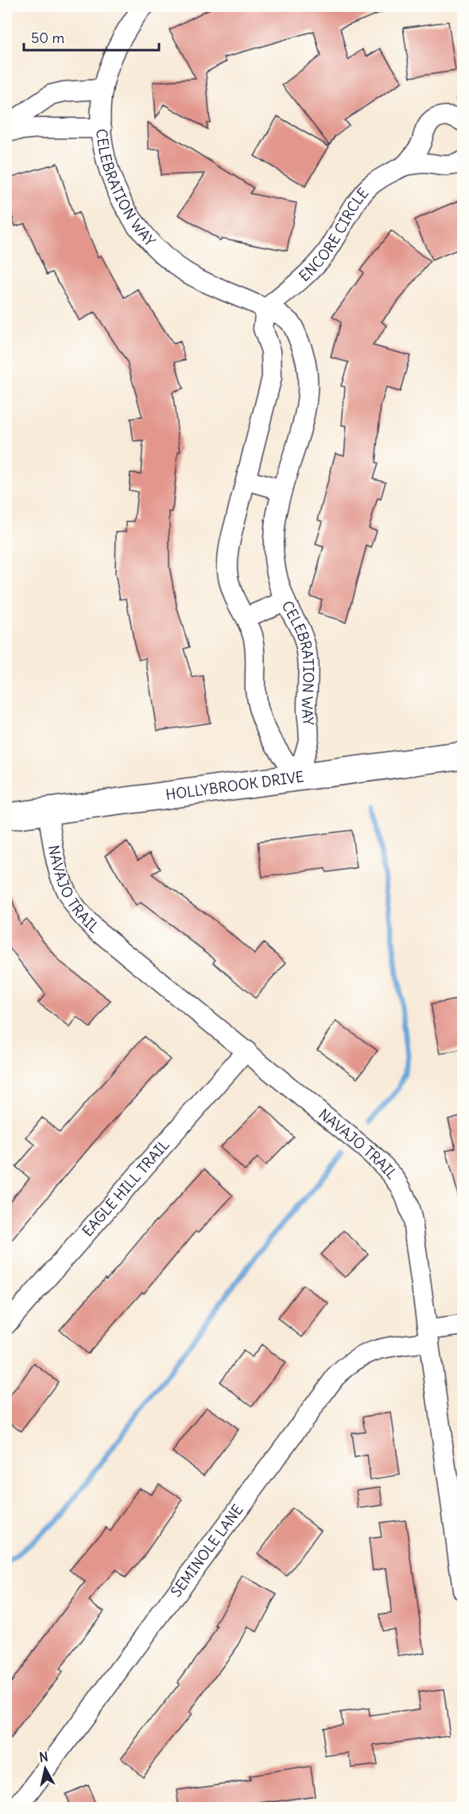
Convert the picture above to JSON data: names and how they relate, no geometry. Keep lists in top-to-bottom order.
{
  "streets": {
    "main road": ["HOLLYBROOK DRIVE"],
    "street": [
      "CELEBRATION WAY",
      "ENCORE CIRCLE",
      "NAVAJO TRAIL",
      "EAGLE HILL TRAIL",
      "SEMINOLE LANE"
    ]
  },
  "crossings": [
    ["CELEBRATION WAY", "ENCORE CIRCLE"],
    ["CELEBRATION WAY", "HOLLYBROOK DRIVE"],
    ["HOLLYBROOK DRIVE", "NAVAJO TRAIL"],
    ["NAVAJO TRAIL", "EAGLE HILL TRAIL"],
    ["NAVAJO TRAIL", "SEMINOLE LANE"]
  ],
  "scale_bar": "50 m",
  "north": "top"
}
